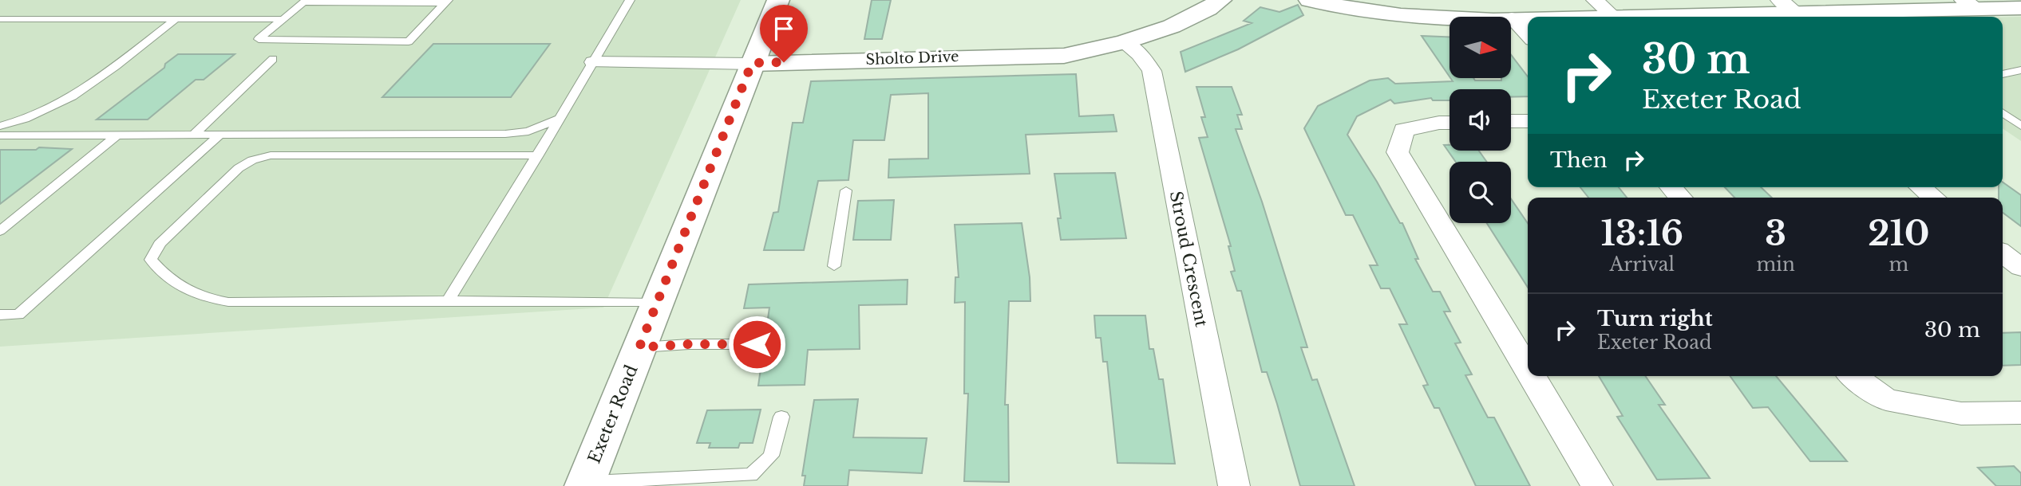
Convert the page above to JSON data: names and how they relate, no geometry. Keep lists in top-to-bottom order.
{
  "streets": {
    "street": ["Sholto Drive", "Stroud Crescent", "Exeter Road"]
  },
  "crossings": [
    ["Sholto Drive", "Stroud Crescent"],
    ["Sholto Drive", "Exeter Road"]
  ],
  "north": "right",
  "page": {
    "turn": ["30 m", "Exeter Road"],
    "then": "Then",
    "eta": [
      "13:16",
      "Arrival",
      "3",
      "min",
      "210",
      "m"
    ],
    "list": [
      {
        "name": "Turn right",
        "note": "Exeter Road",
        "value": "30 m"
      }
    ]
  }
}
